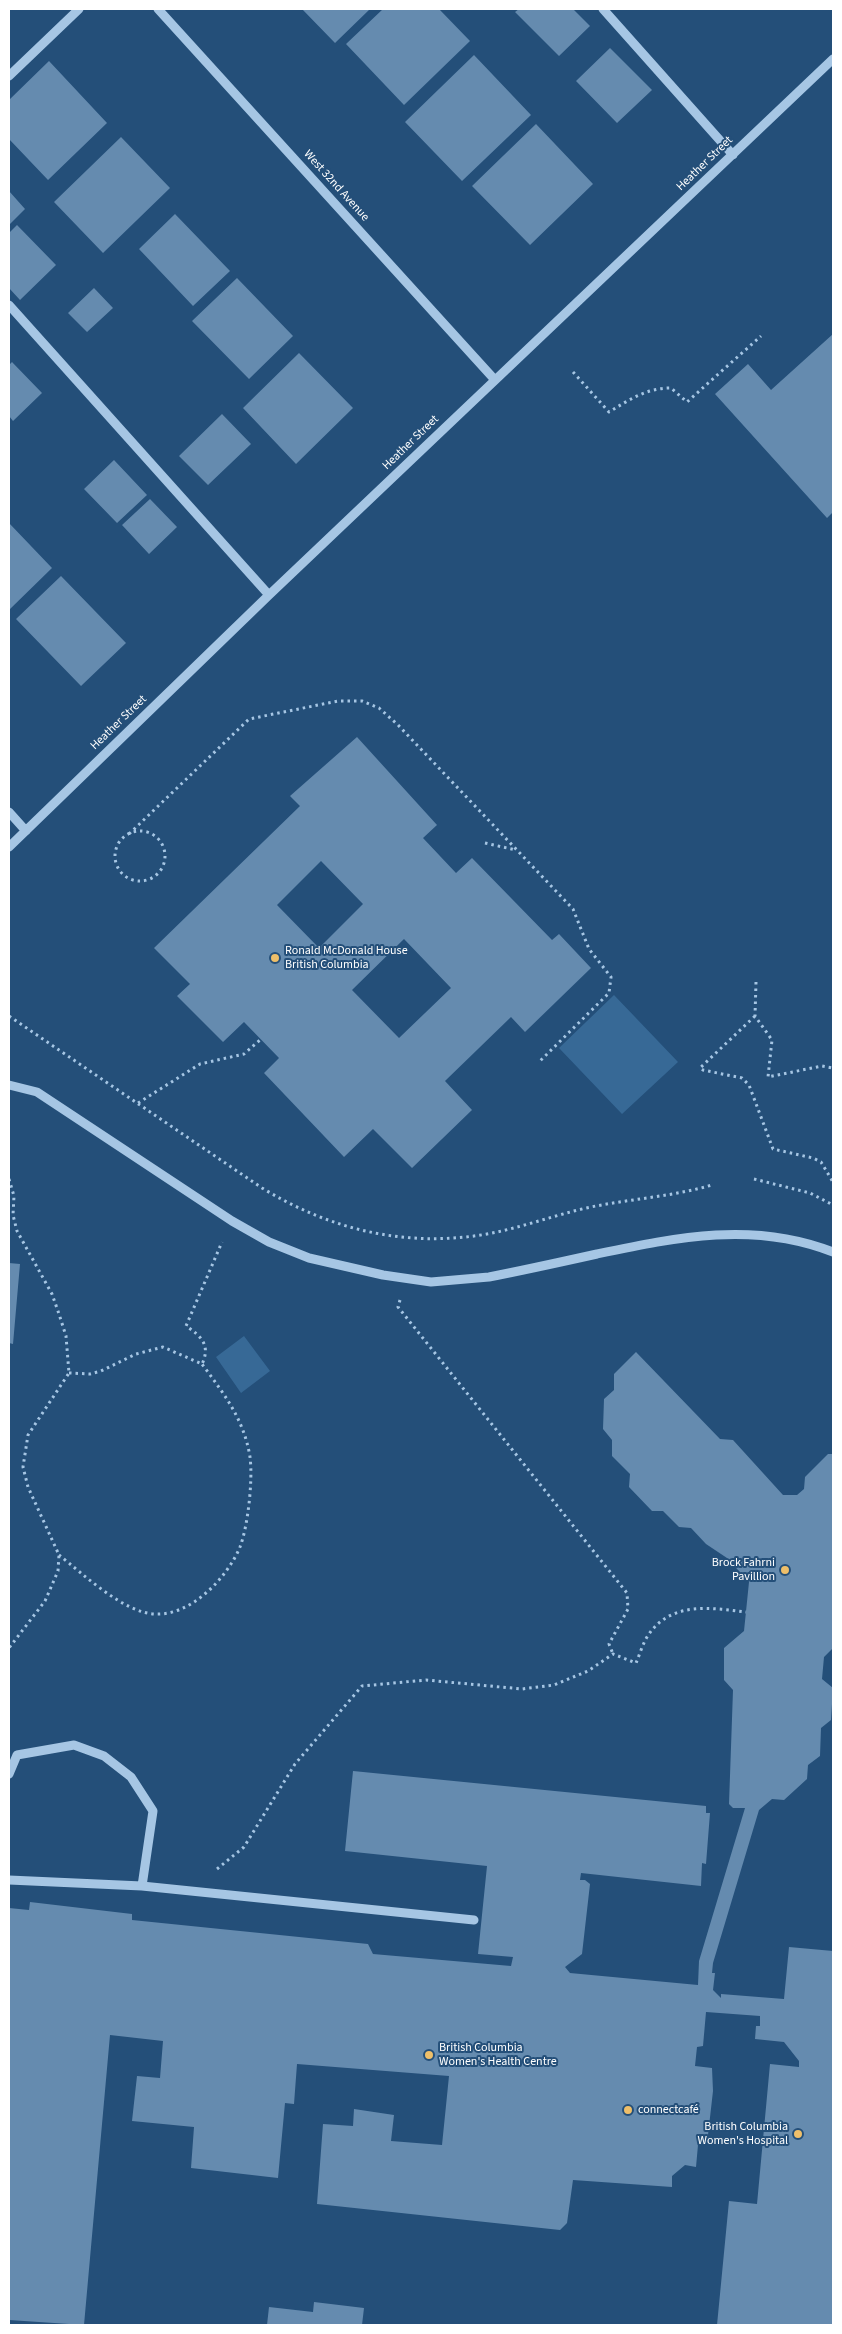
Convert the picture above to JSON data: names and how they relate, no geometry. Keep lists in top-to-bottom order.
{
  "streets": {
    "street": ["Heather Street", "West 32nd Avenue"]
  },
  "crossings": [
    ["Heather Street", "West 32nd Avenue"]
  ],
  "places": [
    "Ronald McDonald House British Columbia",
    "Brock Fahrni Pavillion",
    "British Columbia Women's Health Centre",
    "connectcafé",
    "British Columbia Women's Hospital"
  ]
}
